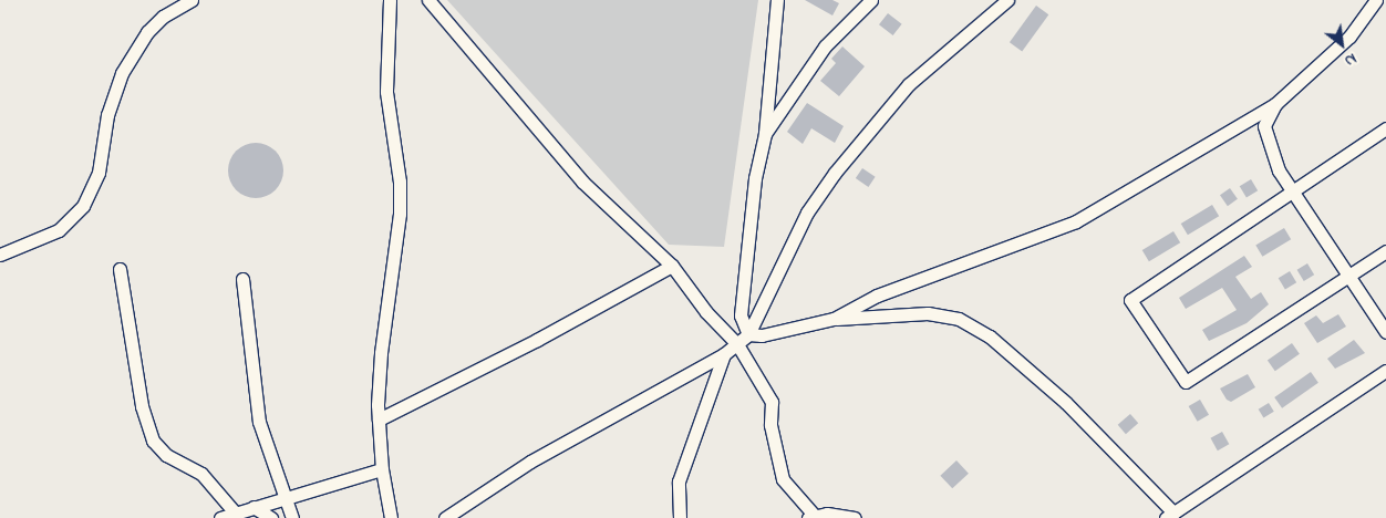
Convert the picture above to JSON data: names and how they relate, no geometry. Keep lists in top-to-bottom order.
{
  "north": "bottom right"
}
